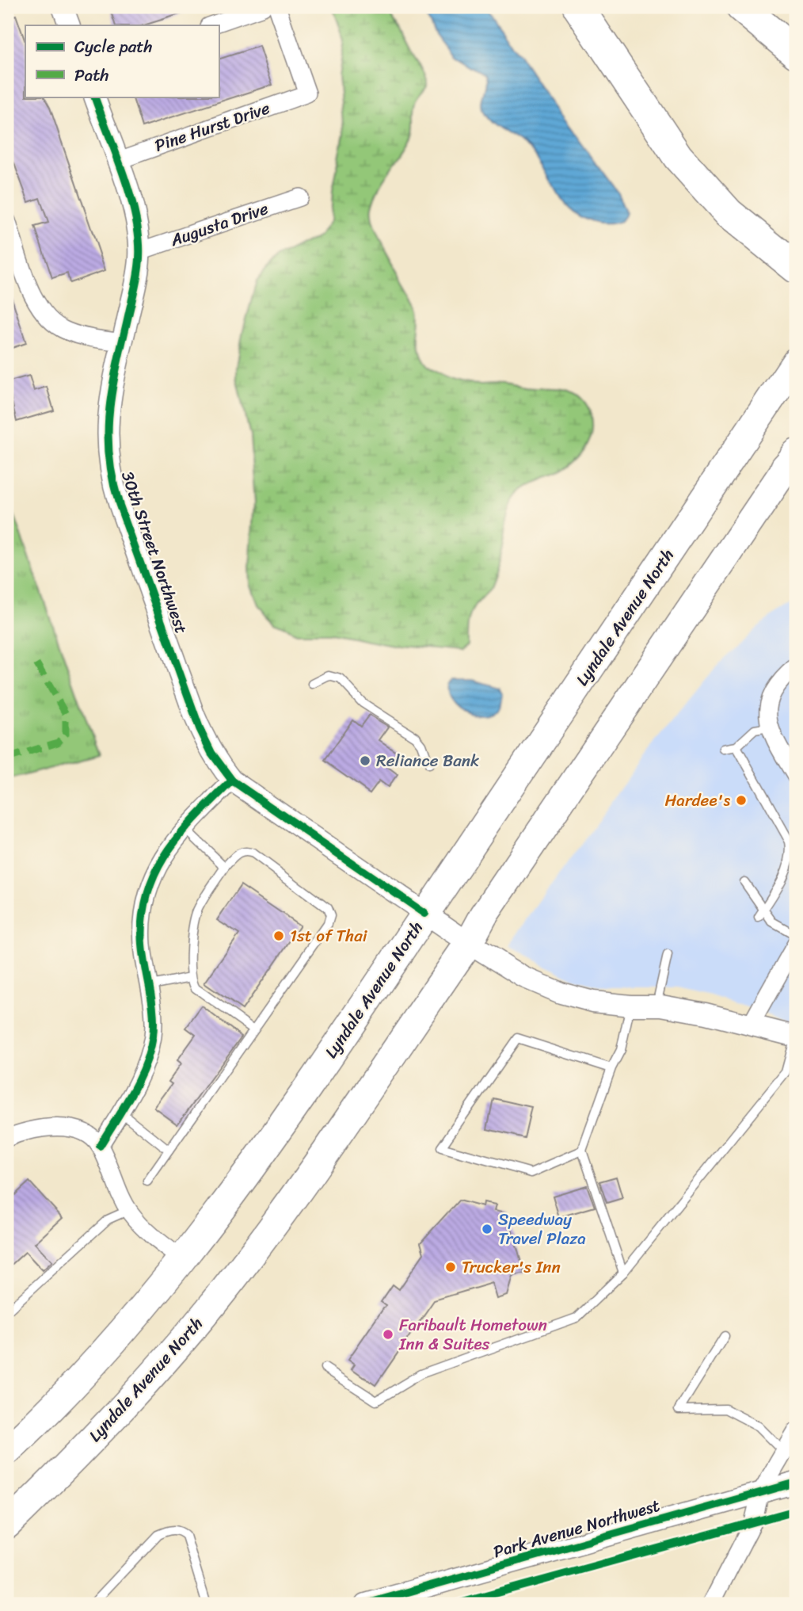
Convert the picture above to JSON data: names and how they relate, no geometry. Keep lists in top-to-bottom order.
{
  "streets": {
    "highway": ["Lyndale Avenue North"],
    "street": [
      "Pine Hurst Drive",
      "Augusta Drive",
      "30th Street Northwest",
      "Park Avenue Northwest"
    ]
  },
  "crossings": [
    ["Pine Hurst Drive", "30th Street Northwest"],
    ["Augusta Drive", "30th Street Northwest"],
    ["30th Street Northwest", "Lyndale Avenue North"]
  ],
  "places": [
    "Reliance Bank",
    "Hardee's",
    "1st of Thai",
    "Speedway Travel Plaza",
    "Trucker's Inn",
    "Faribault Hometown Inn & Suites"
  ],
  "legend": ["Cycle path", "Path"]
}
